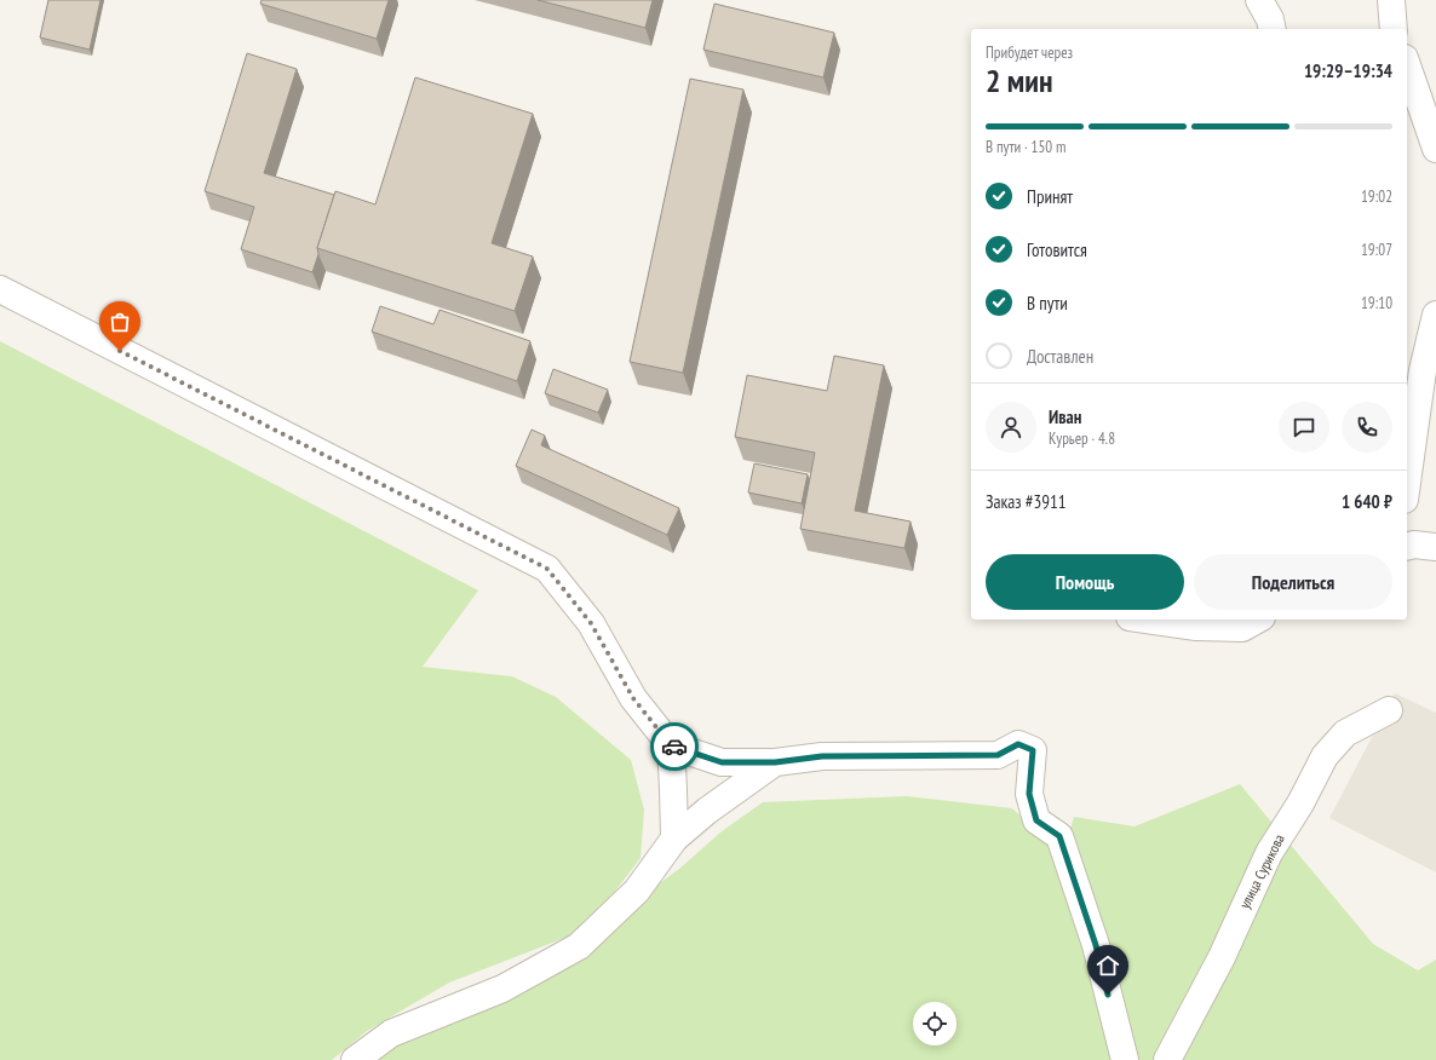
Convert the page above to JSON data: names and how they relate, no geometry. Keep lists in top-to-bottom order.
{
  "streets": {
    "street": ["улица Сурикова"]
  },
  "page": {
    "heading": ["2 мин", "Прибудет через", "19:29–19:34"],
    "panel": [
      "Иван",
      "Курьер · 4.8",
      "Заказ #3911",
      "1 640 ₽"
    ],
    "bar": "В пути · 150 m",
    "list": [
      ["Принят", "19:02"],
      ["Готовится", "19:07"],
      ["В пути", "19:10"],
      "Доставлен"
    ],
    "buttons": ["Помощь", "Поделиться"]
  }
}
